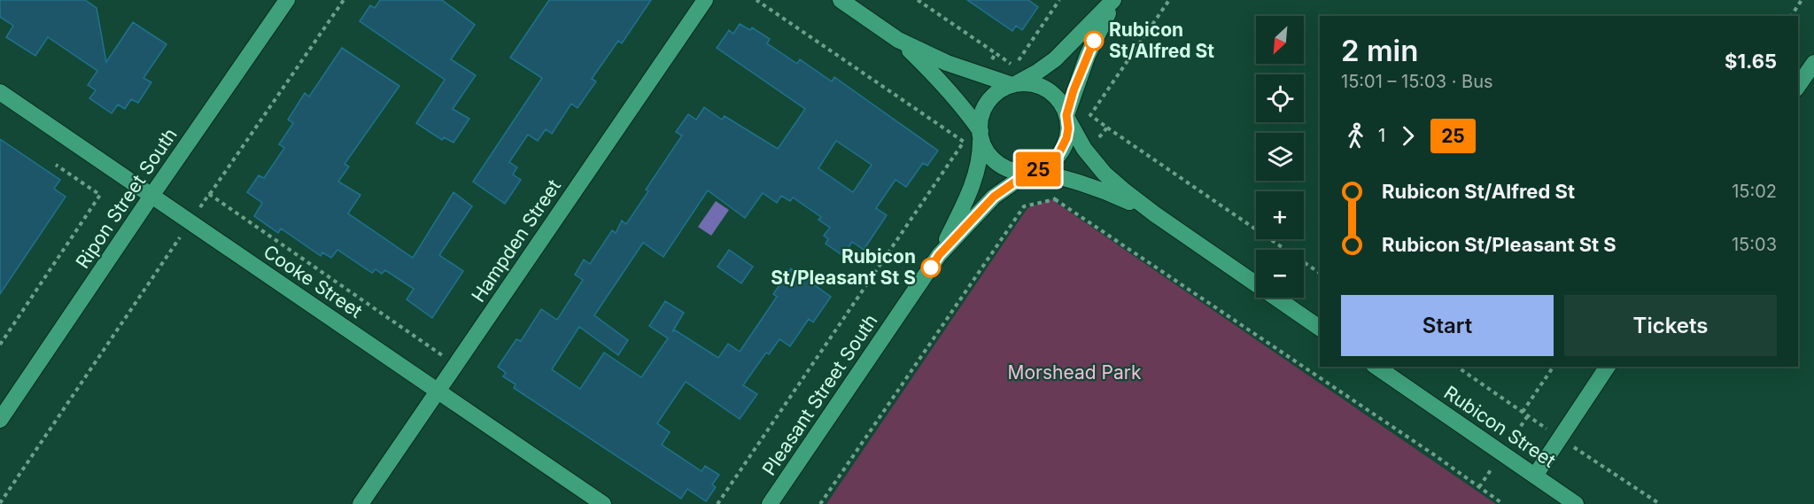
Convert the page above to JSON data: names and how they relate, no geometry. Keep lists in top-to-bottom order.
{
  "streets": {
    "street": [
      "Ripon Street South",
      "Hampden Street",
      "Cooke Street",
      "Pleasant Street South",
      "Rubicon Street"
    ]
  },
  "crossings": [
    ["Ripon Street South", "Cooke Street"],
    ["Hampden Street", "Cooke Street"]
  ],
  "parks": ["Morshead Park"],
  "places": ["Rubicon St/Alfred St", "Rubicon St/Pleasant St S"],
  "lines": ["bus line 25"],
  "north": "bottom left",
  "page": {
    "on_map": "25",
    "map_buttons": ["+", "−"],
    "heading": ["2 min", "15:01 – 15:03 · Bus", "$1.65"],
    "legs": ["1", "25"],
    "list": [
      {
        "name": "Rubicon St/Alfred St",
        "value": "15:02"
      },
      {
        "name": "Rubicon St/Pleasant St S",
        "value": "15:03"
      }
    ],
    "buttons": ["Start", "Tickets"]
  }
}
